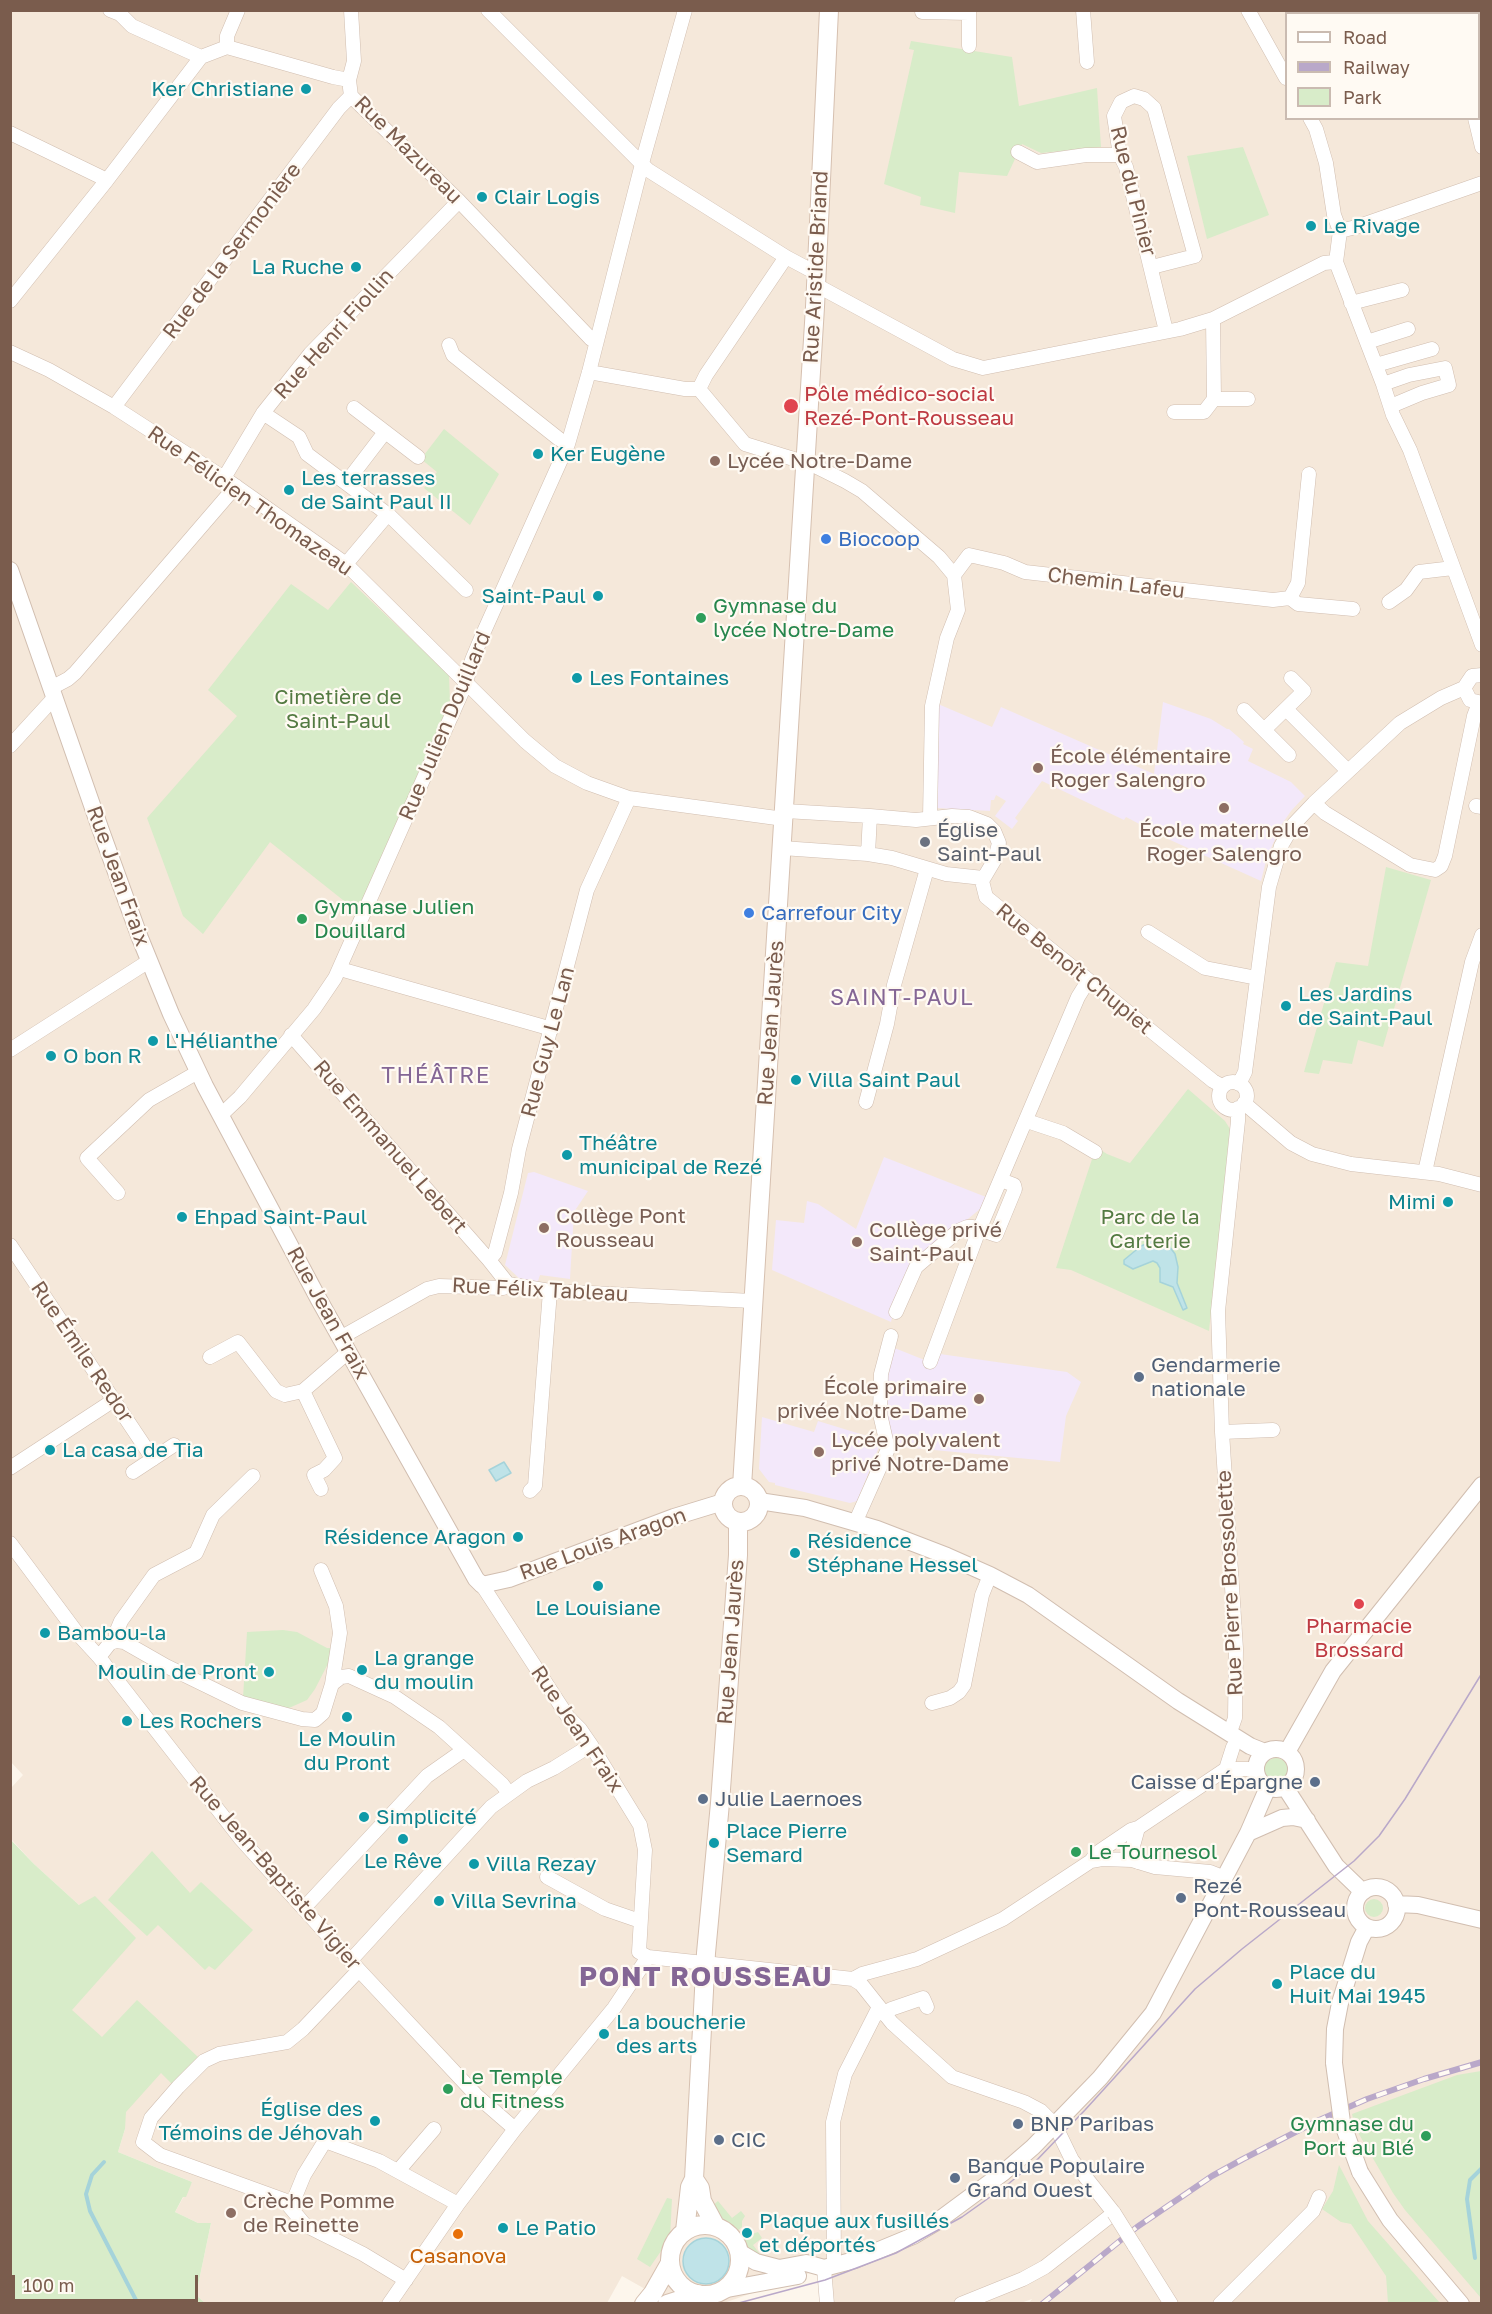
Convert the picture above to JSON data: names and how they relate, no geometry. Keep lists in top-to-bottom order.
{
  "streets": {
    "main road": ["Rue Aristide Briand", "Rue Jean Jaurès"],
    "street": [
      "Rue Mazureau",
      "Rue du Pinier",
      "Rue de la Sermonière",
      "Rue Henri Fiollin",
      "Rue Félicien Thomazeau",
      "Chemin Lafeu",
      "Rue Julien Douillard",
      "Rue Jean Fraix",
      "Rue Benoît Chupiet",
      "Rue Guy Le Lan",
      "Rue Emmanuel Lebert",
      "Rue Félix Tableau",
      "Rue Émile Redor",
      "Rue Louis Aragon",
      "Rue Pierre Brossolette",
      "Rue Jean-Baptiste Vigier"
    ]
  },
  "crossings": [
    ["Rue Mazureau", "Rue de la Sermonière"],
    ["Rue Mazureau", "Rue Henri Fiollin"],
    ["Rue Mazureau", "Rue Julien Douillard"],
    ["Rue de la Sermonière", "Rue Félicien Thomazeau"],
    ["Rue Aristide Briand", "Rue Félicien Thomazeau"],
    ["Rue Aristide Briand", "Rue Jean Jaurès"],
    ["Rue Henri Fiollin", "Rue Félicien Thomazeau"],
    ["Rue Henri Fiollin", "Rue Jean Fraix"],
    ["Rue Félicien Thomazeau", "Rue Julien Douillard"],
    ["Rue Félicien Thomazeau", "Rue Benoît Chupiet"],
    ["Rue Félicien Thomazeau", "Rue Jean Jaurès"],
    ["Rue Félicien Thomazeau", "Rue Guy Le Lan"],
    ["Rue Julien Douillard", "Rue Jean Fraix"],
    ["Rue Julien Douillard", "Rue Emmanuel Lebert"],
    ["Rue Jean Fraix", "Rue Félix Tableau"],
    ["Rue Jean Fraix", "Rue Louis Aragon"],
    ["Rue Benoît Chupiet", "Rue Jean Jaurès"],
    ["Rue Benoît Chupiet", "Rue Pierre Brossolette"],
    ["Rue Jean Jaurès", "Rue Félix Tableau"],
    ["Rue Jean Jaurès", "Rue Louis Aragon"],
    ["Rue Guy Le Lan", "Rue Emmanuel Lebert"]
  ],
  "districts": ["SAINT-PAUL", "THÉÂTRE", "PONT ROUSSEAU"],
  "parks": ["Cimetière de Saint-Paul", "Parc de la Carterie"],
  "places": [
    "Ker Christiane",
    "Clair Logis",
    "Le Rivage",
    "La Ruche",
    "Pôle médico-social Rezé-Pont-Rousseau",
    "Ker Eugène",
    "Lycée Notre-Dame",
    "Les terrasses de Saint Paul II",
    "Biocoop",
    "Saint-Paul",
    "Gymnase du lycée Notre-Dame",
    "Les Fontaines",
    "École élémentaire Roger Salengro",
    "École maternelle Roger Salengro",
    "Église Saint-Paul",
    "Carrefour City",
    "Gymnase Julien Douillard",
    "Les Jardins de Saint-Paul",
    "L'Hélianthe",
    "O bon R",
    "Villa Saint Paul",
    "Théâtre municipal de Rezé",
    "Mimi",
    "Ehpad Saint-Paul",
    "Collège Pont Rousseau",
    "Collège privé Saint-Paul",
    "Gendarmerie nationale",
    "École primaire privée Notre-Dame",
    "La casa de Tia",
    "Lycée polyvalent privé Notre-Dame",
    "Résidence Aragon",
    "Résidence Stéphane Hessel",
    "Le Louisiane",
    "Pharmacie Brossard",
    "Bambou-la",
    "La grange du moulin",
    "Moulin de Pront",
    "Le Moulin du Pront",
    "Les Rochers",
    "Caisse d'Épargne",
    "Julie Laernoes",
    "Simplicité",
    "Le Rêve",
    "Place Pierre Semard",
    "Le Tournesol",
    "Villa Rezay",
    "Rezé Pont-Rousseau",
    "Villa Sevrina",
    "Place du Huit Mai 1945",
    "La boucherie des arts",
    "Le Temple du Fitness",
    "Église des Témoins de Jéhovah",
    "BNP Paribas",
    "Gymnase du Port au Blé",
    "CIC",
    "Banque Populaire Grand Ouest",
    "Crèche Pomme de Reinette",
    "Le Patio",
    "Plaque aux fusillés et déportés",
    "Casanova"
  ],
  "legend": ["Road", "Railway", "Park"],
  "scale_bar": "100 m"
}
